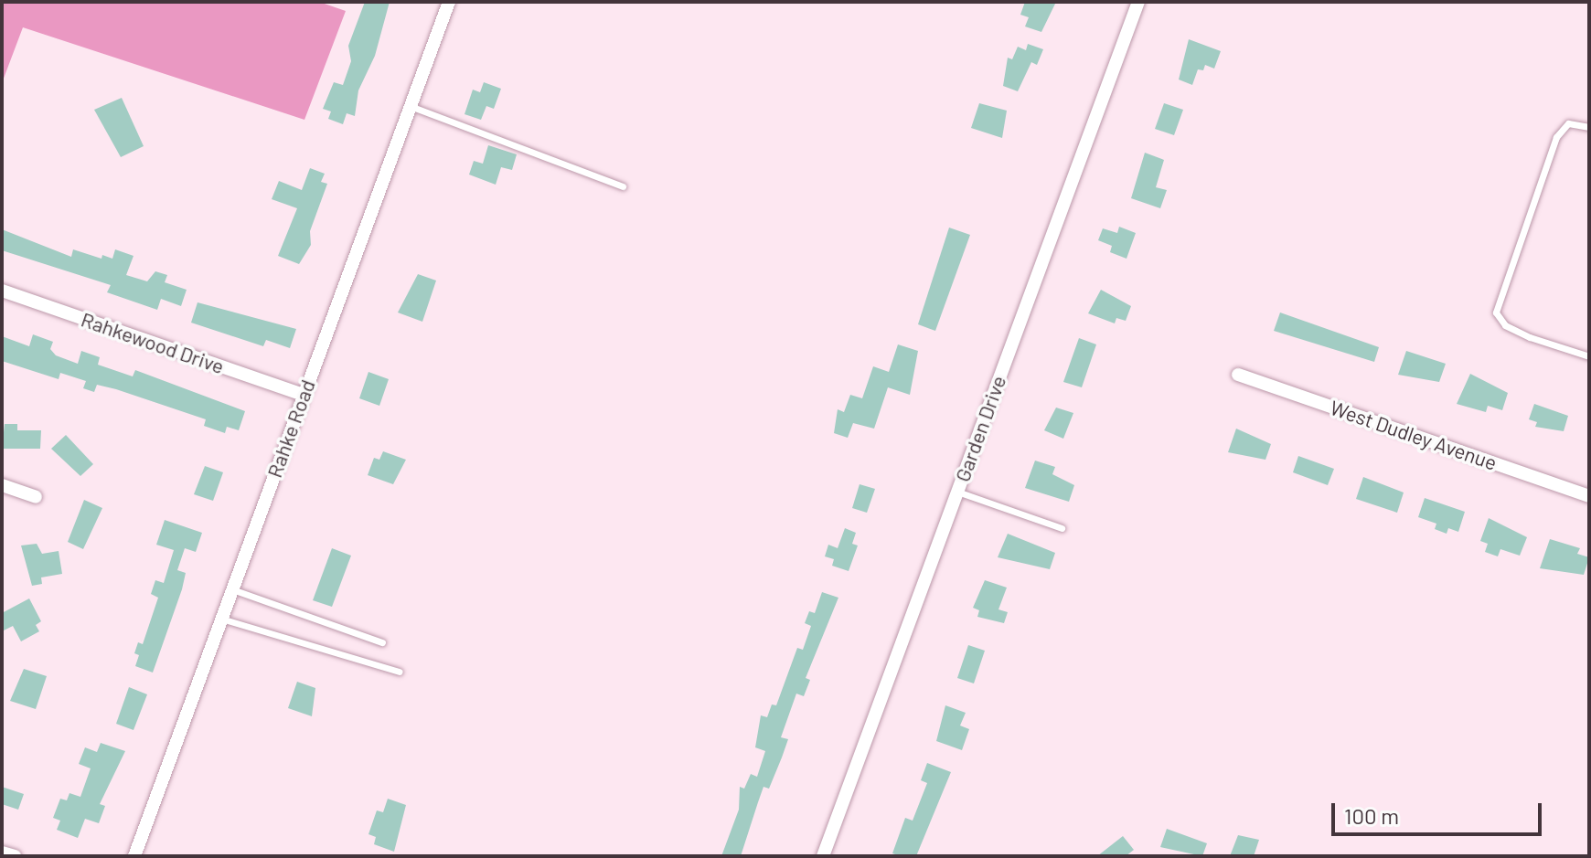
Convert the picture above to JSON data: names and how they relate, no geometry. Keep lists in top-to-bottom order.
{
  "streets": {
    "street": [
      "Rahkewood Drive",
      "Rahke Road",
      "Garden Drive",
      "West Dudley Avenue"
    ]
  },
  "crossings": [
    ["Rahkewood Drive", "Rahke Road"]
  ],
  "scale_bar": "100 m"
}
